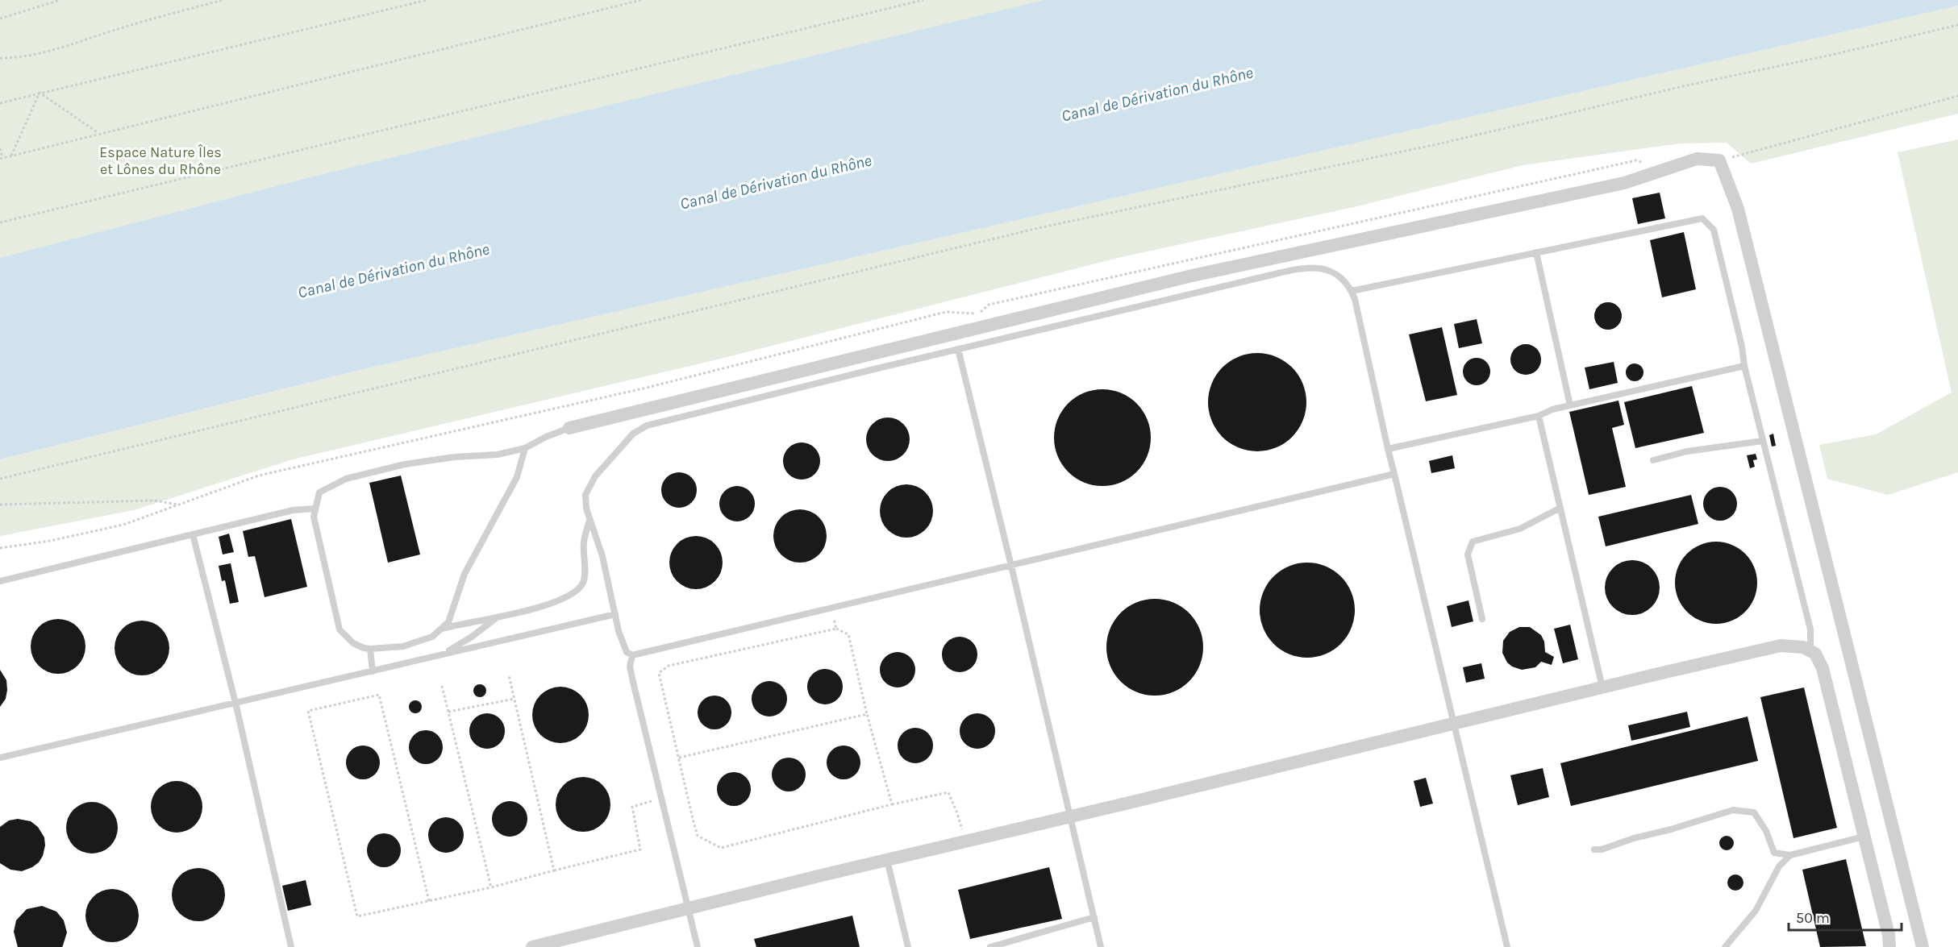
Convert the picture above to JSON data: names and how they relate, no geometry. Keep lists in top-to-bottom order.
{
  "water": ["Canal de Dérivation du Rhône"],
  "parks": ["Espace Nature Îles et Lônes du Rhône"],
  "scale_bar": "50 m"
}
